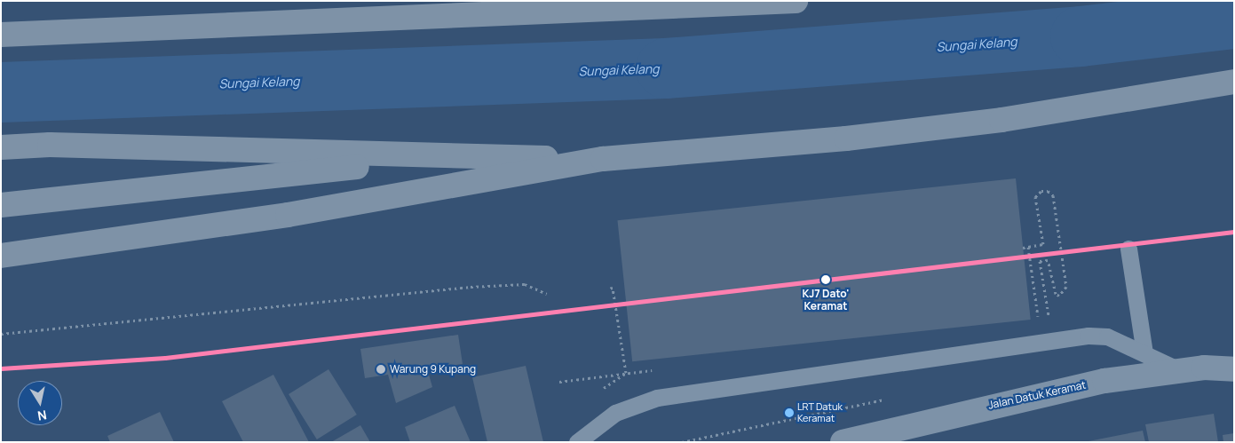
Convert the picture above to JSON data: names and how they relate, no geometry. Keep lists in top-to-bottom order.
{
  "streets": {
    "street": ["Jalan Datuk Keramat"]
  },
  "water": ["Sungai Kelang"],
  "places": ["KJ7 Dato' Keramat", "Warung 9 Kupang", "LRT Datuk Keramat"],
  "north": "bottom"
}
